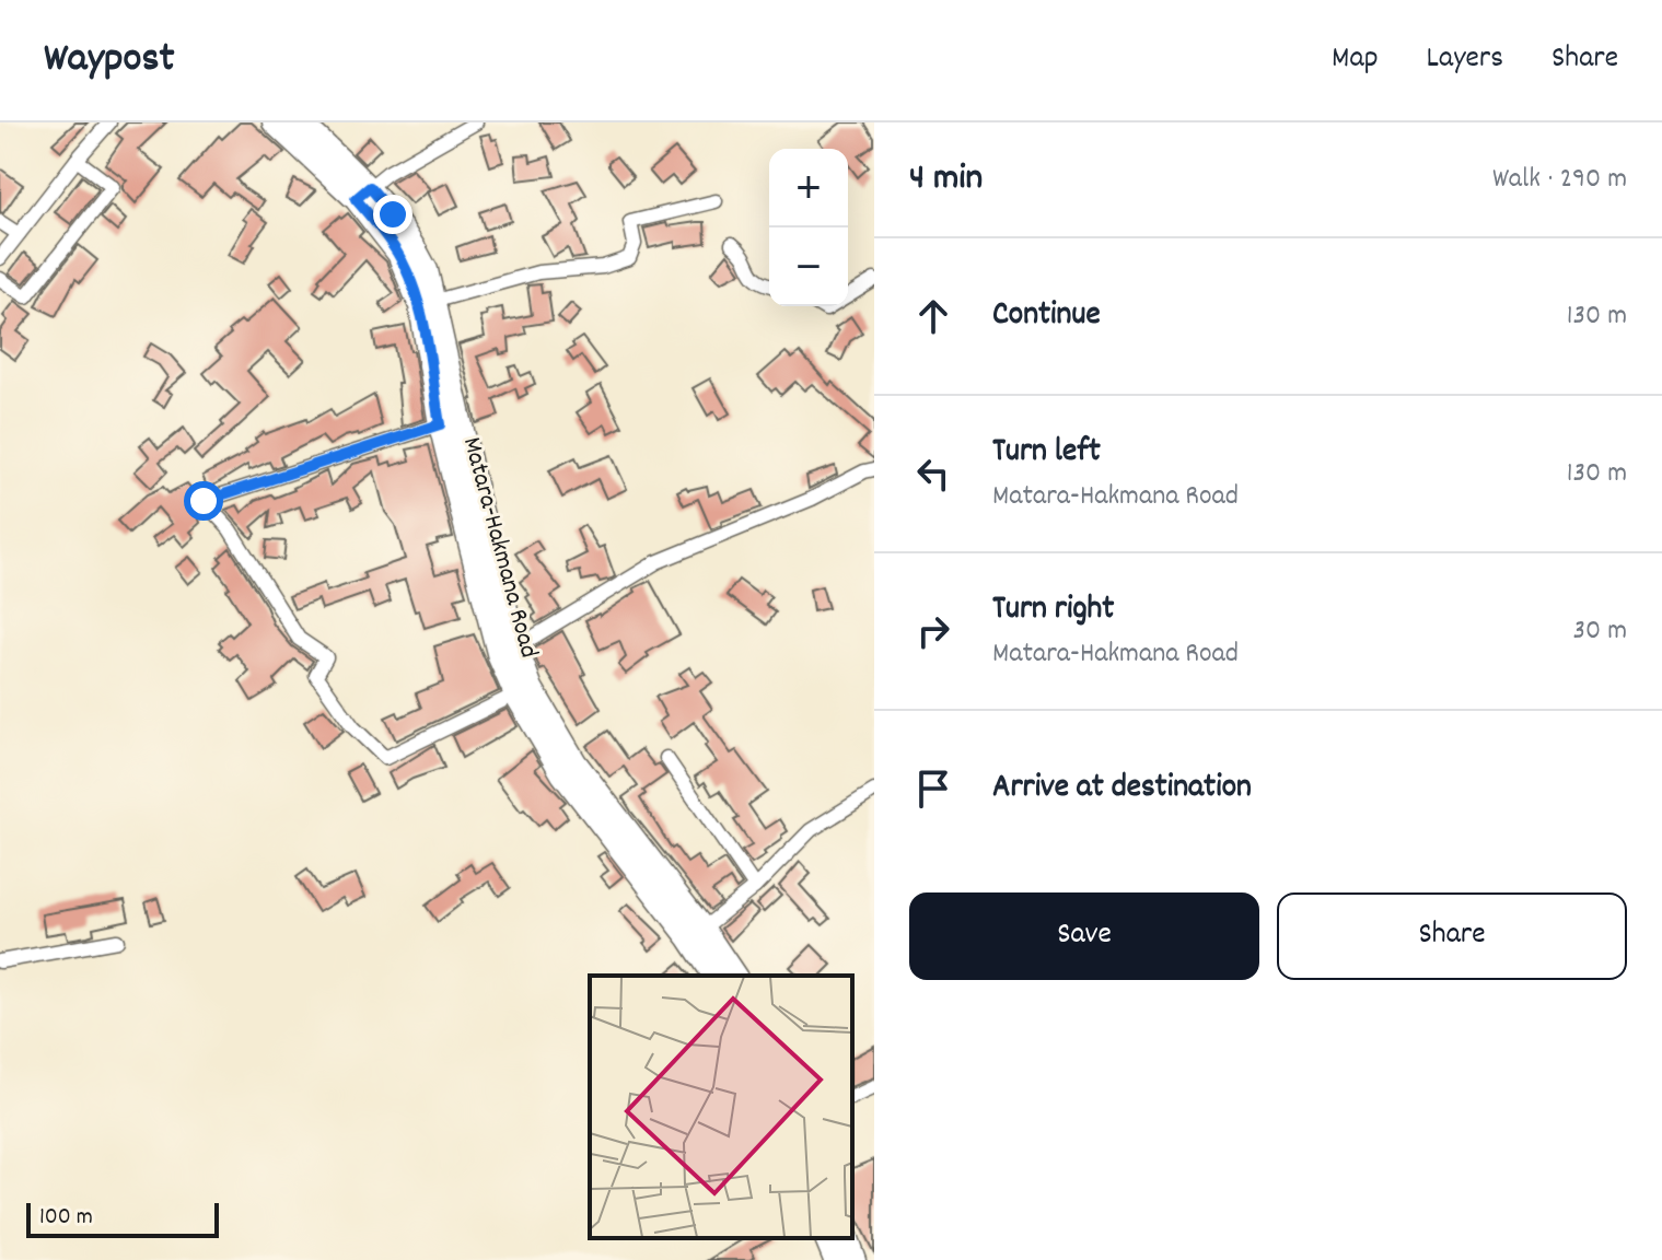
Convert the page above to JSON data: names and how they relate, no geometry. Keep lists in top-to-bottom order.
{
  "streets": {
    "main road": ["Matara-Hakmana Road"]
  },
  "scale_bar": "100 m",
  "page": {
    "header": "Waypost",
    "nav": ["Map", "Layers", "Share"],
    "heading": ["4 min", "Walk · 290 m"],
    "map_buttons": ["+", "−"],
    "list": [
      ["Continue", "130 m"],
      ["Turn left", "Matara-Hakmana Road", "130 m"],
      ["Turn right", "Matara-Hakmana Road", "30 m"],
      "Arrive at destination"
    ],
    "buttons": ["Save", "Share"],
    "scale": "100 m"
  }
}
